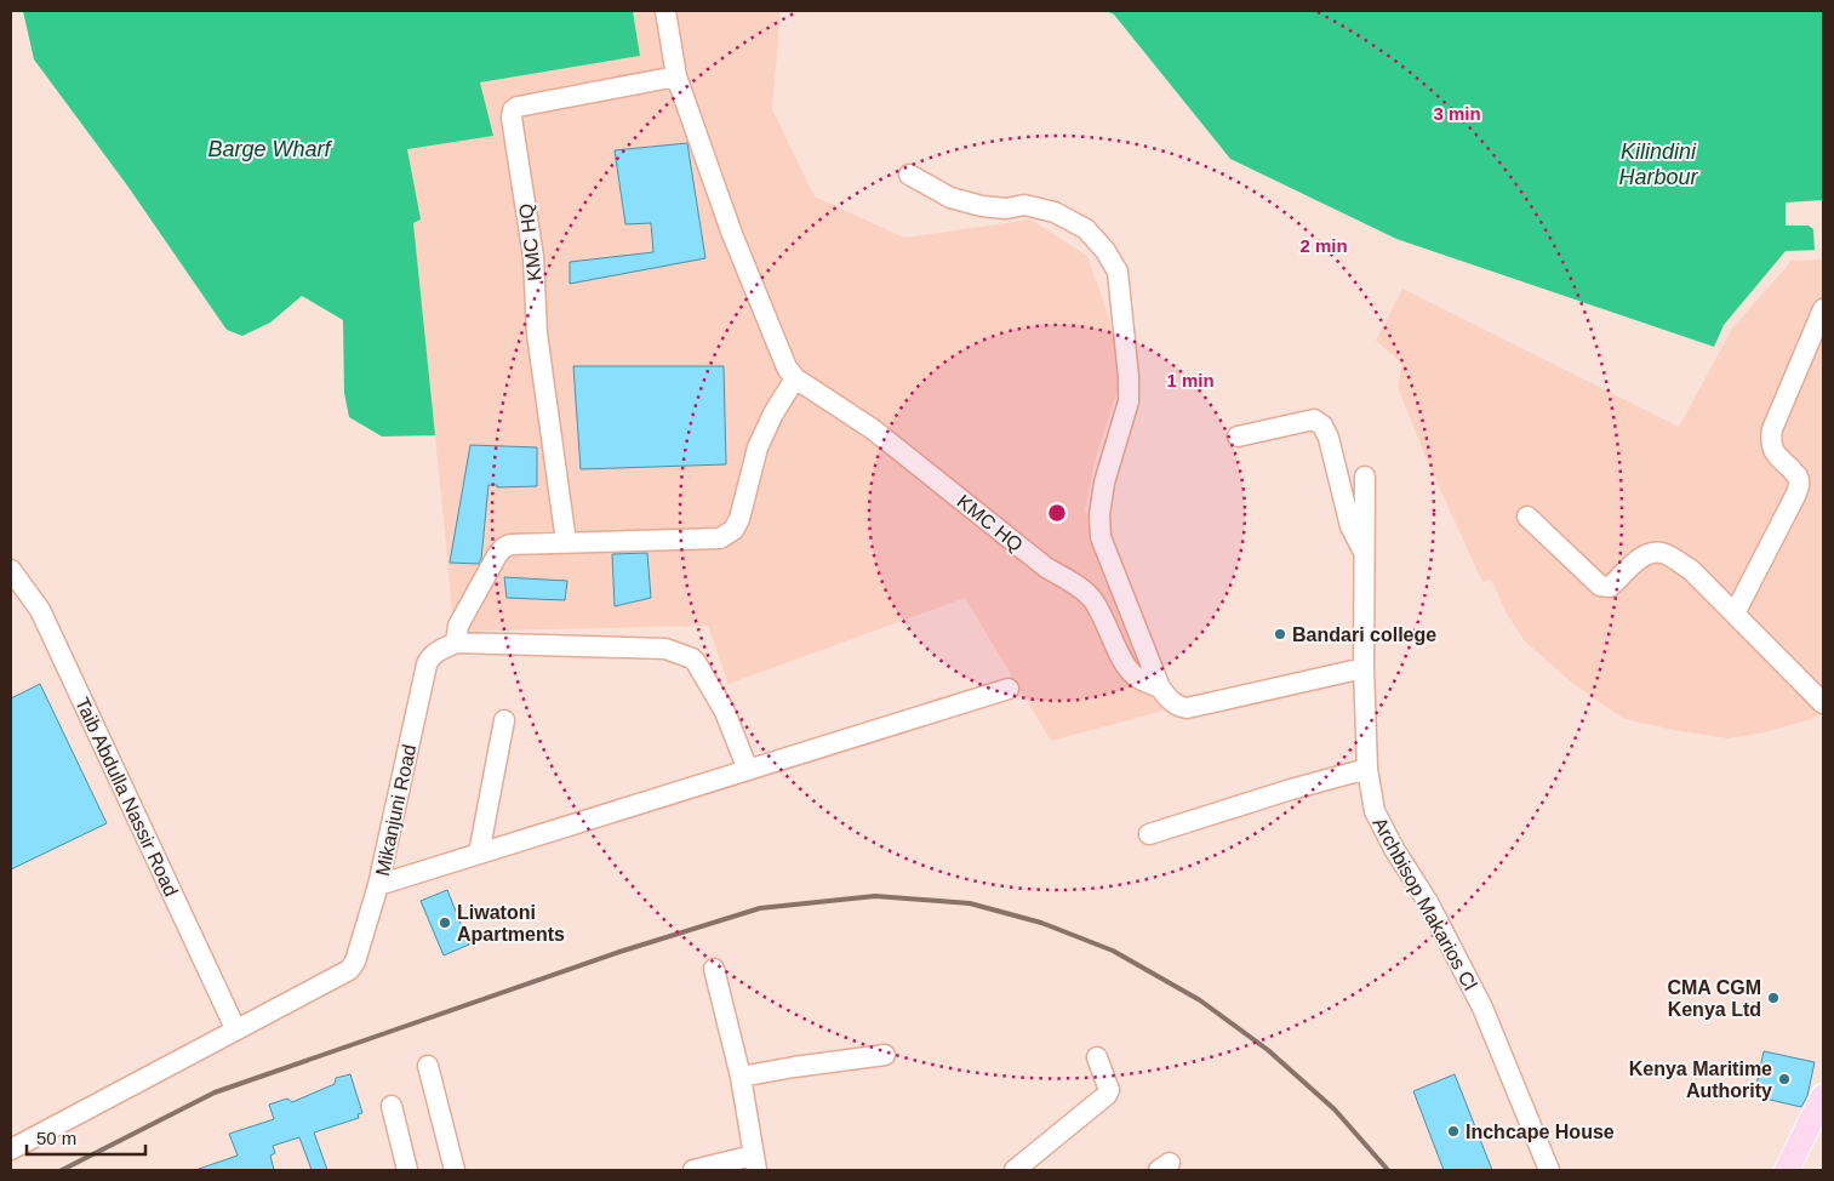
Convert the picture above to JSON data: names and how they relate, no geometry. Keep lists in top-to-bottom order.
{
  "streets": {
    "street": [
      "KMC HQ",
      "Taib Abdulla Nassir Road",
      "Mikanjuni Road",
      "Archbisop Makarios Cl"
    ]
  },
  "crossings": [
    ["Taib Abdulla Nassir Road", "Mikanjuni Road"]
  ],
  "water": ["Barge Wharf", "Kilindini Harbour"],
  "places": [
    "Bandari college",
    "Liwatoni Apartments",
    "CMA CGM Kenya Ltd",
    "Kenya Maritime Authority",
    "Inchcape House"
  ],
  "scale_bar": "50 m",
  "rings": ["3 min", "2 min", "1 min"]
}
